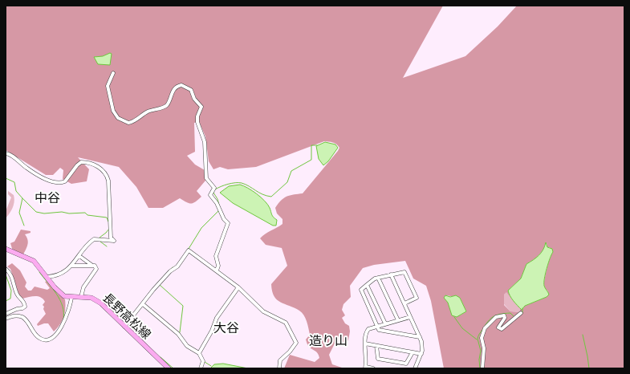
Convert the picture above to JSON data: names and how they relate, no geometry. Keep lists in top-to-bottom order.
{
  "streets": {
    "main road": ["長野高松線"]
  },
  "districts": ["中谷", "大谷", "造り山"]
}
